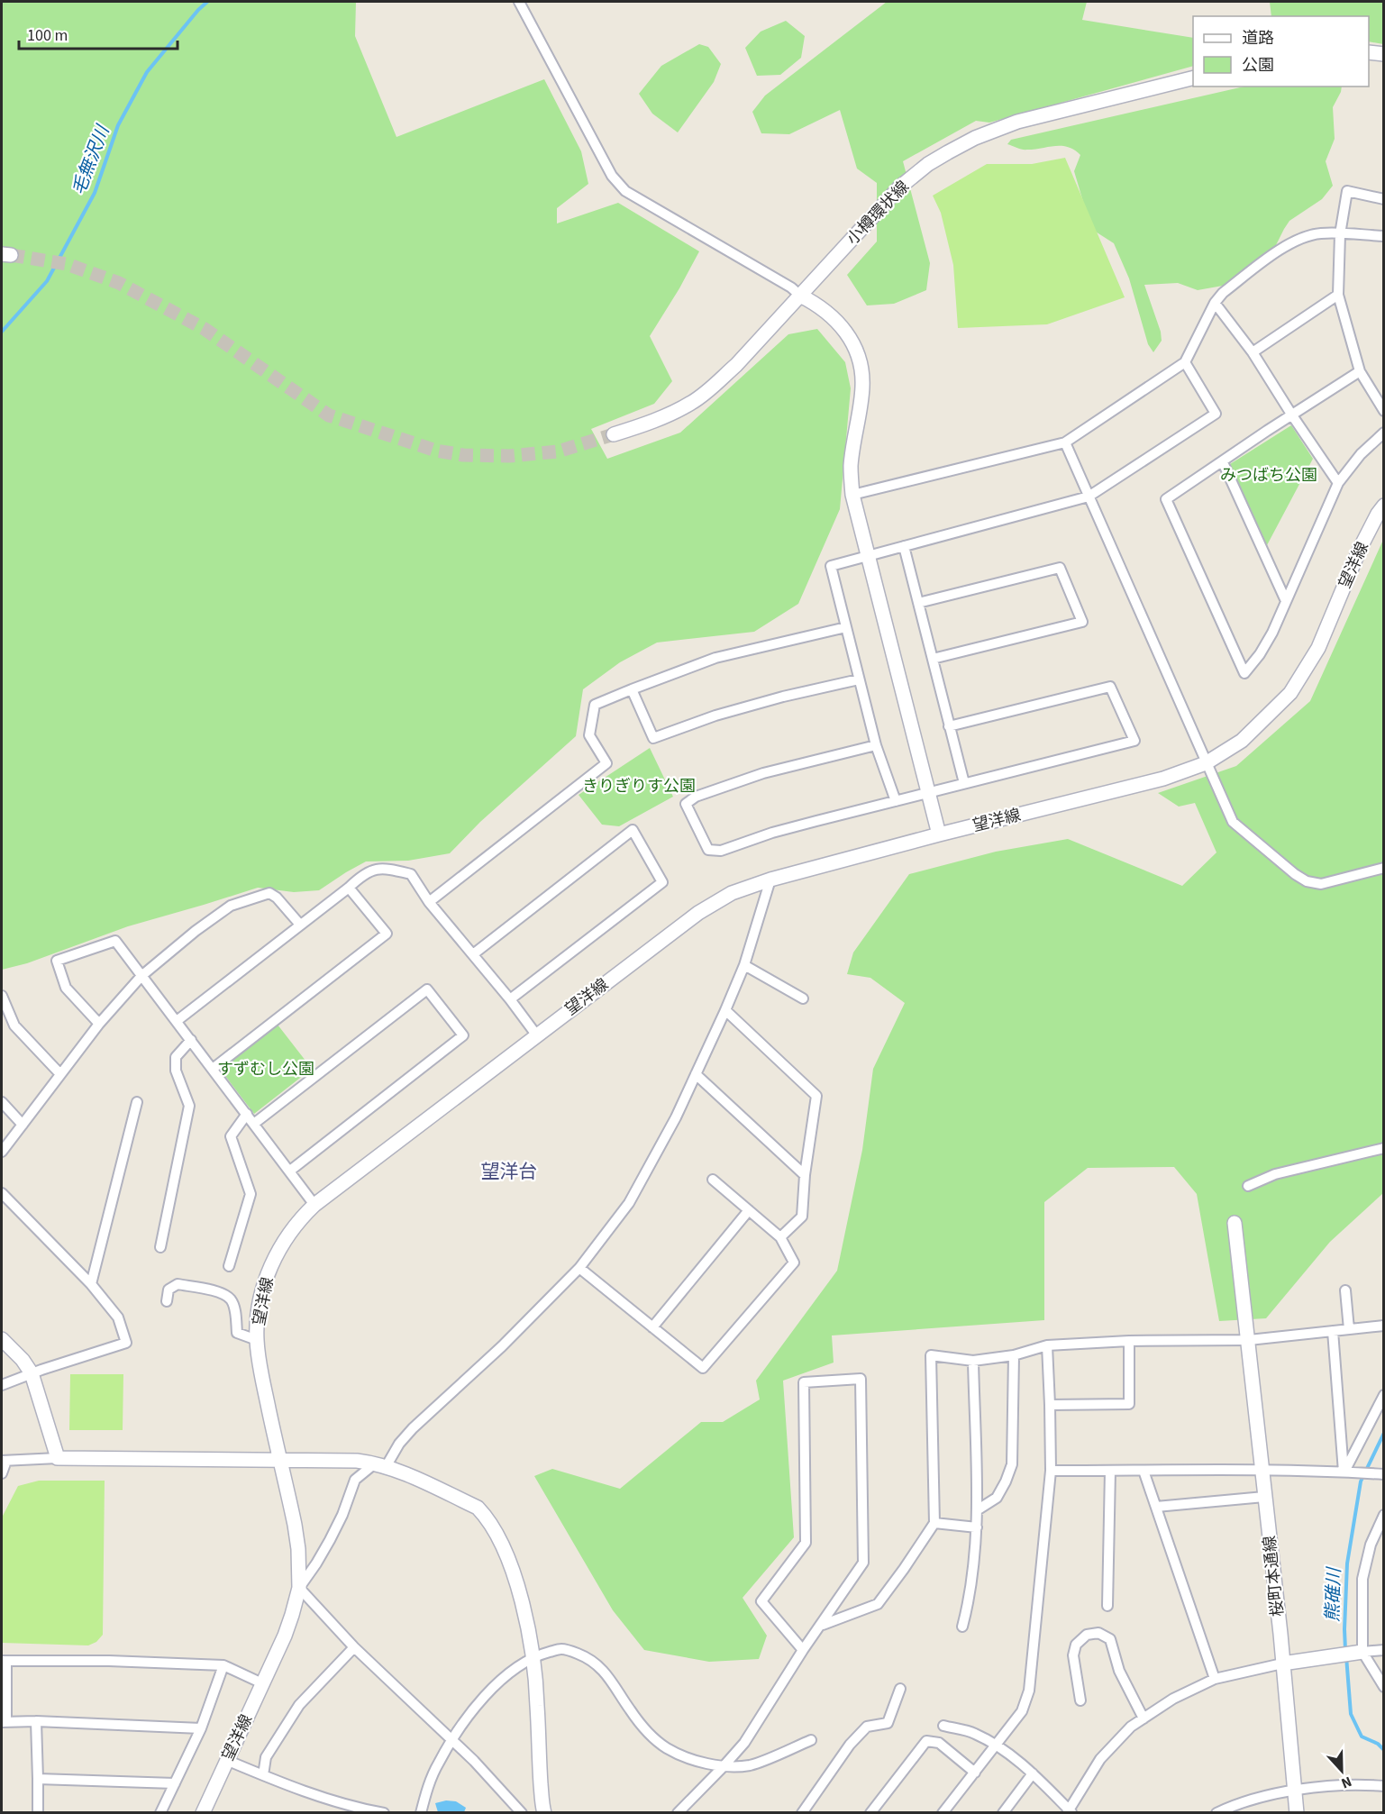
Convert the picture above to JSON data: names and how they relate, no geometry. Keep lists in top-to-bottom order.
{
  "streets": {
    "street": ["小樽環状線", "望洋線", "桜町本通線"]
  },
  "districts": ["望洋台"],
  "water": ["毛無沢川", "熊碓川"],
  "parks": ["みつばち公園", "きりぎりす公園", "すずむし公園"],
  "legend": ["道路", "公園"],
  "scale_bar": "100 m",
  "north": "bottom"
}
